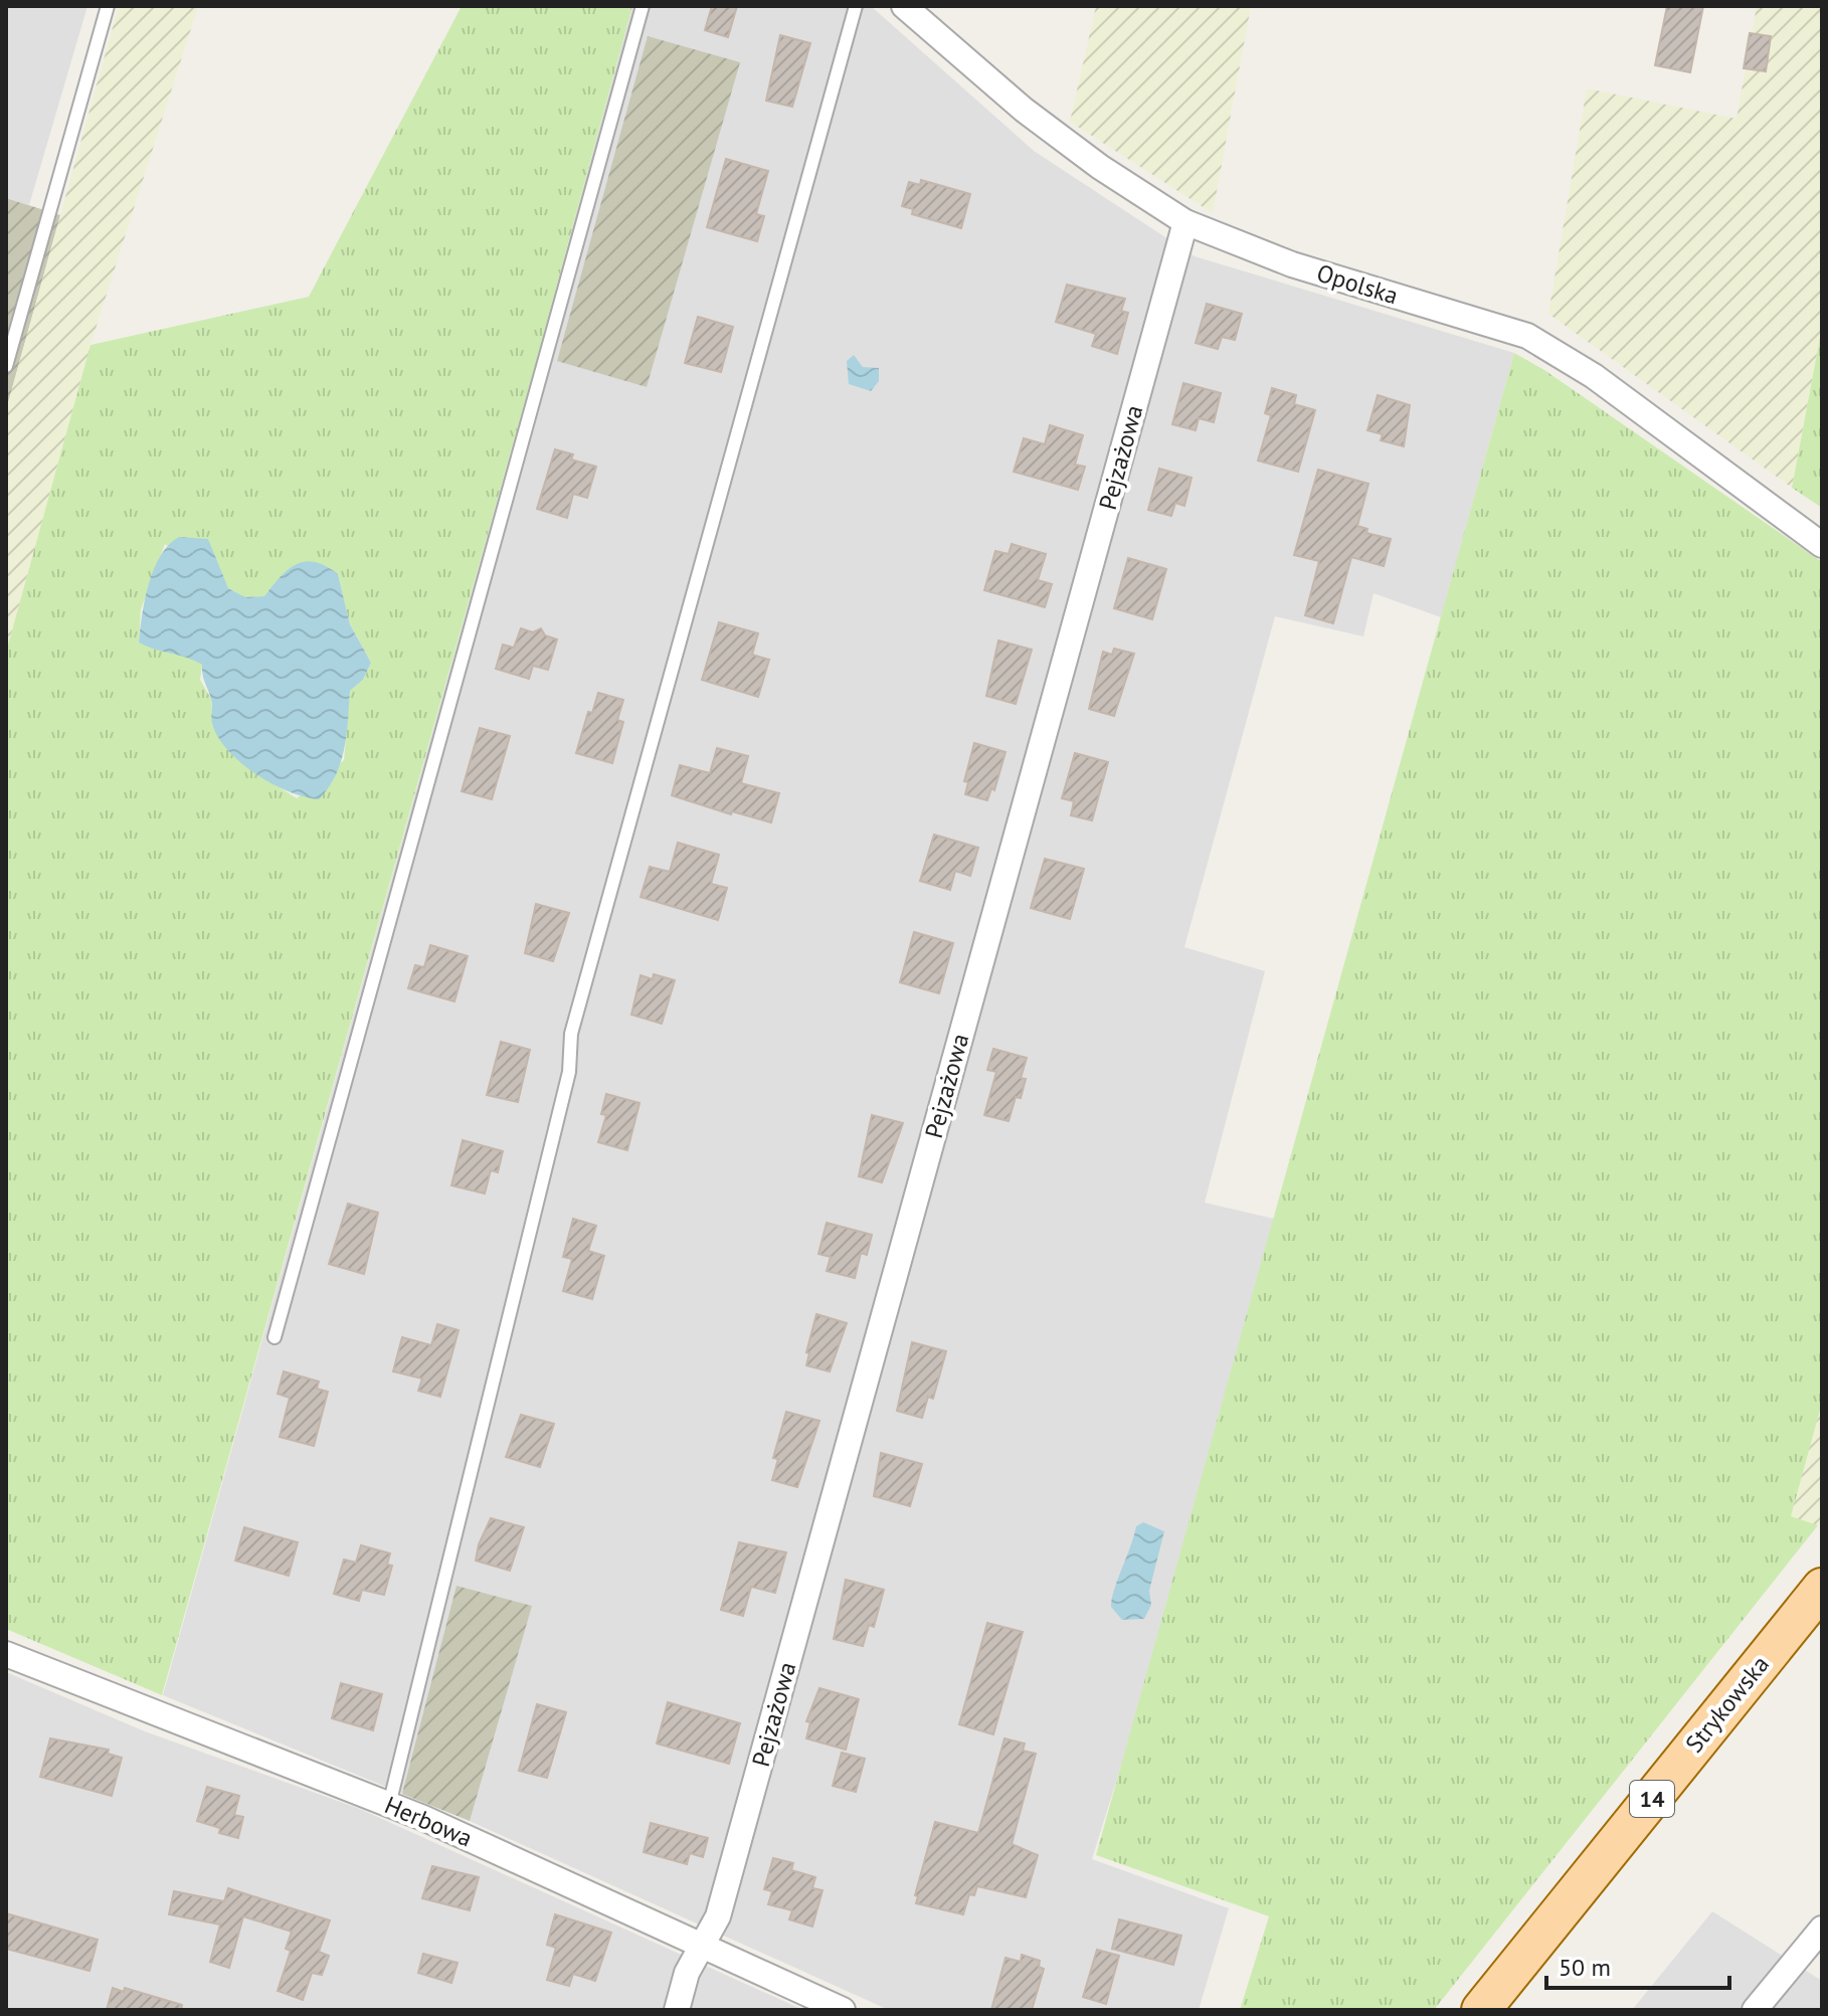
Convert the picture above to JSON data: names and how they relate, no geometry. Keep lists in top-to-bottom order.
{
  "streets": {
    "main road": ["Strykowska", "14"],
    "street": ["Opolska", "Pejzażowa", "Herbowa"]
  },
  "crossings": [
    ["Opolska", "Pejzażowa"],
    ["Pejzażowa", "Herbowa"]
  ],
  "scale_bar": "50 m"
}
